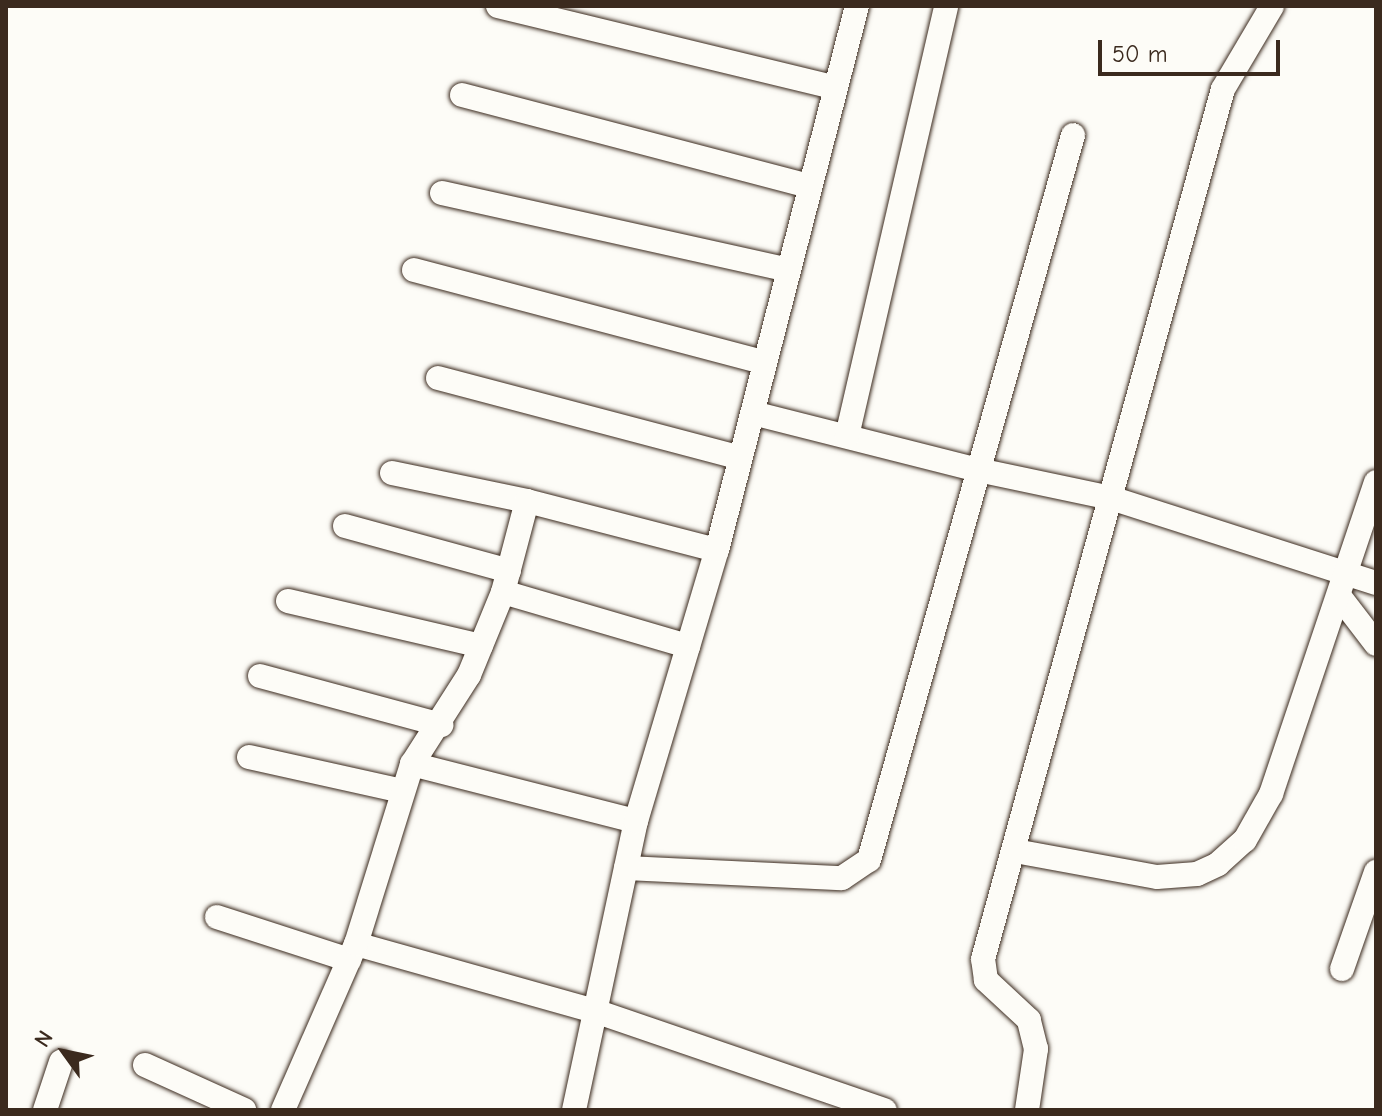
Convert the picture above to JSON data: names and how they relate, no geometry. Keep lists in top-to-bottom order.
{
  "scale_bar": "50 m",
  "north": "top left"
}
